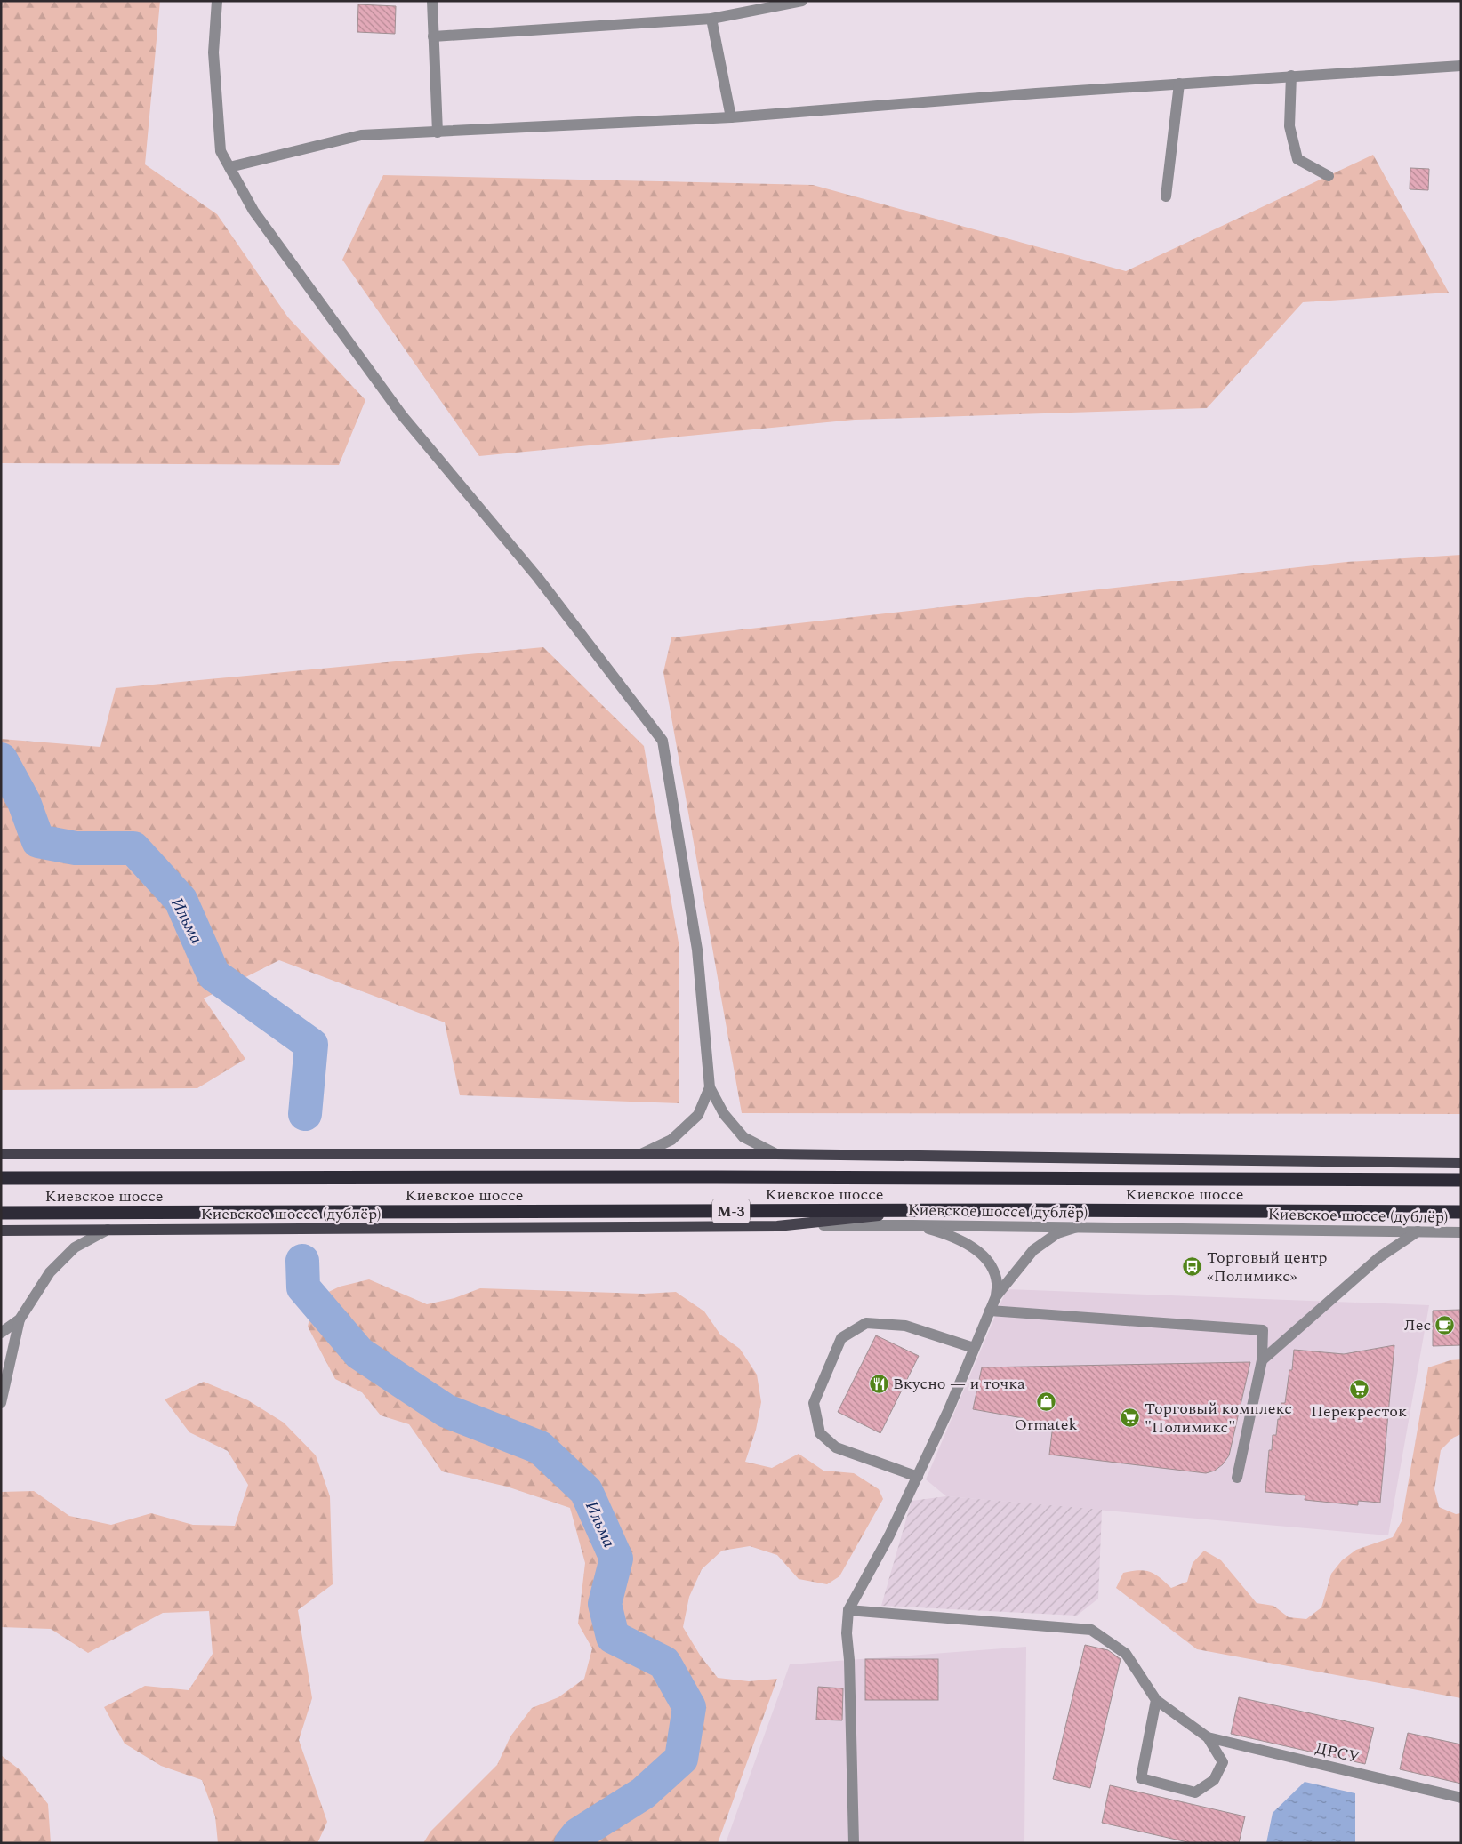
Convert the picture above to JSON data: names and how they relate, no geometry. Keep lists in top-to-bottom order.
{
  "streets": {
    "highway": ["Киевское шоссе", "М-3"],
    "main road": ["Киевское шоссе (дублёр)"],
    "street": ["ДРСУ"]
  },
  "water": ["Ильма"],
  "places": {
    "bus stop": ["Торговый центр «Полимикс»"],
    "cafe": ["Лес"],
    "restaurant": ["Вкусно — и точка"],
    "supermarket": ["Перекресток", "Торговый комплекс \"Полимикс\""],
    "shop": ["Ormatek"]
  }
}
